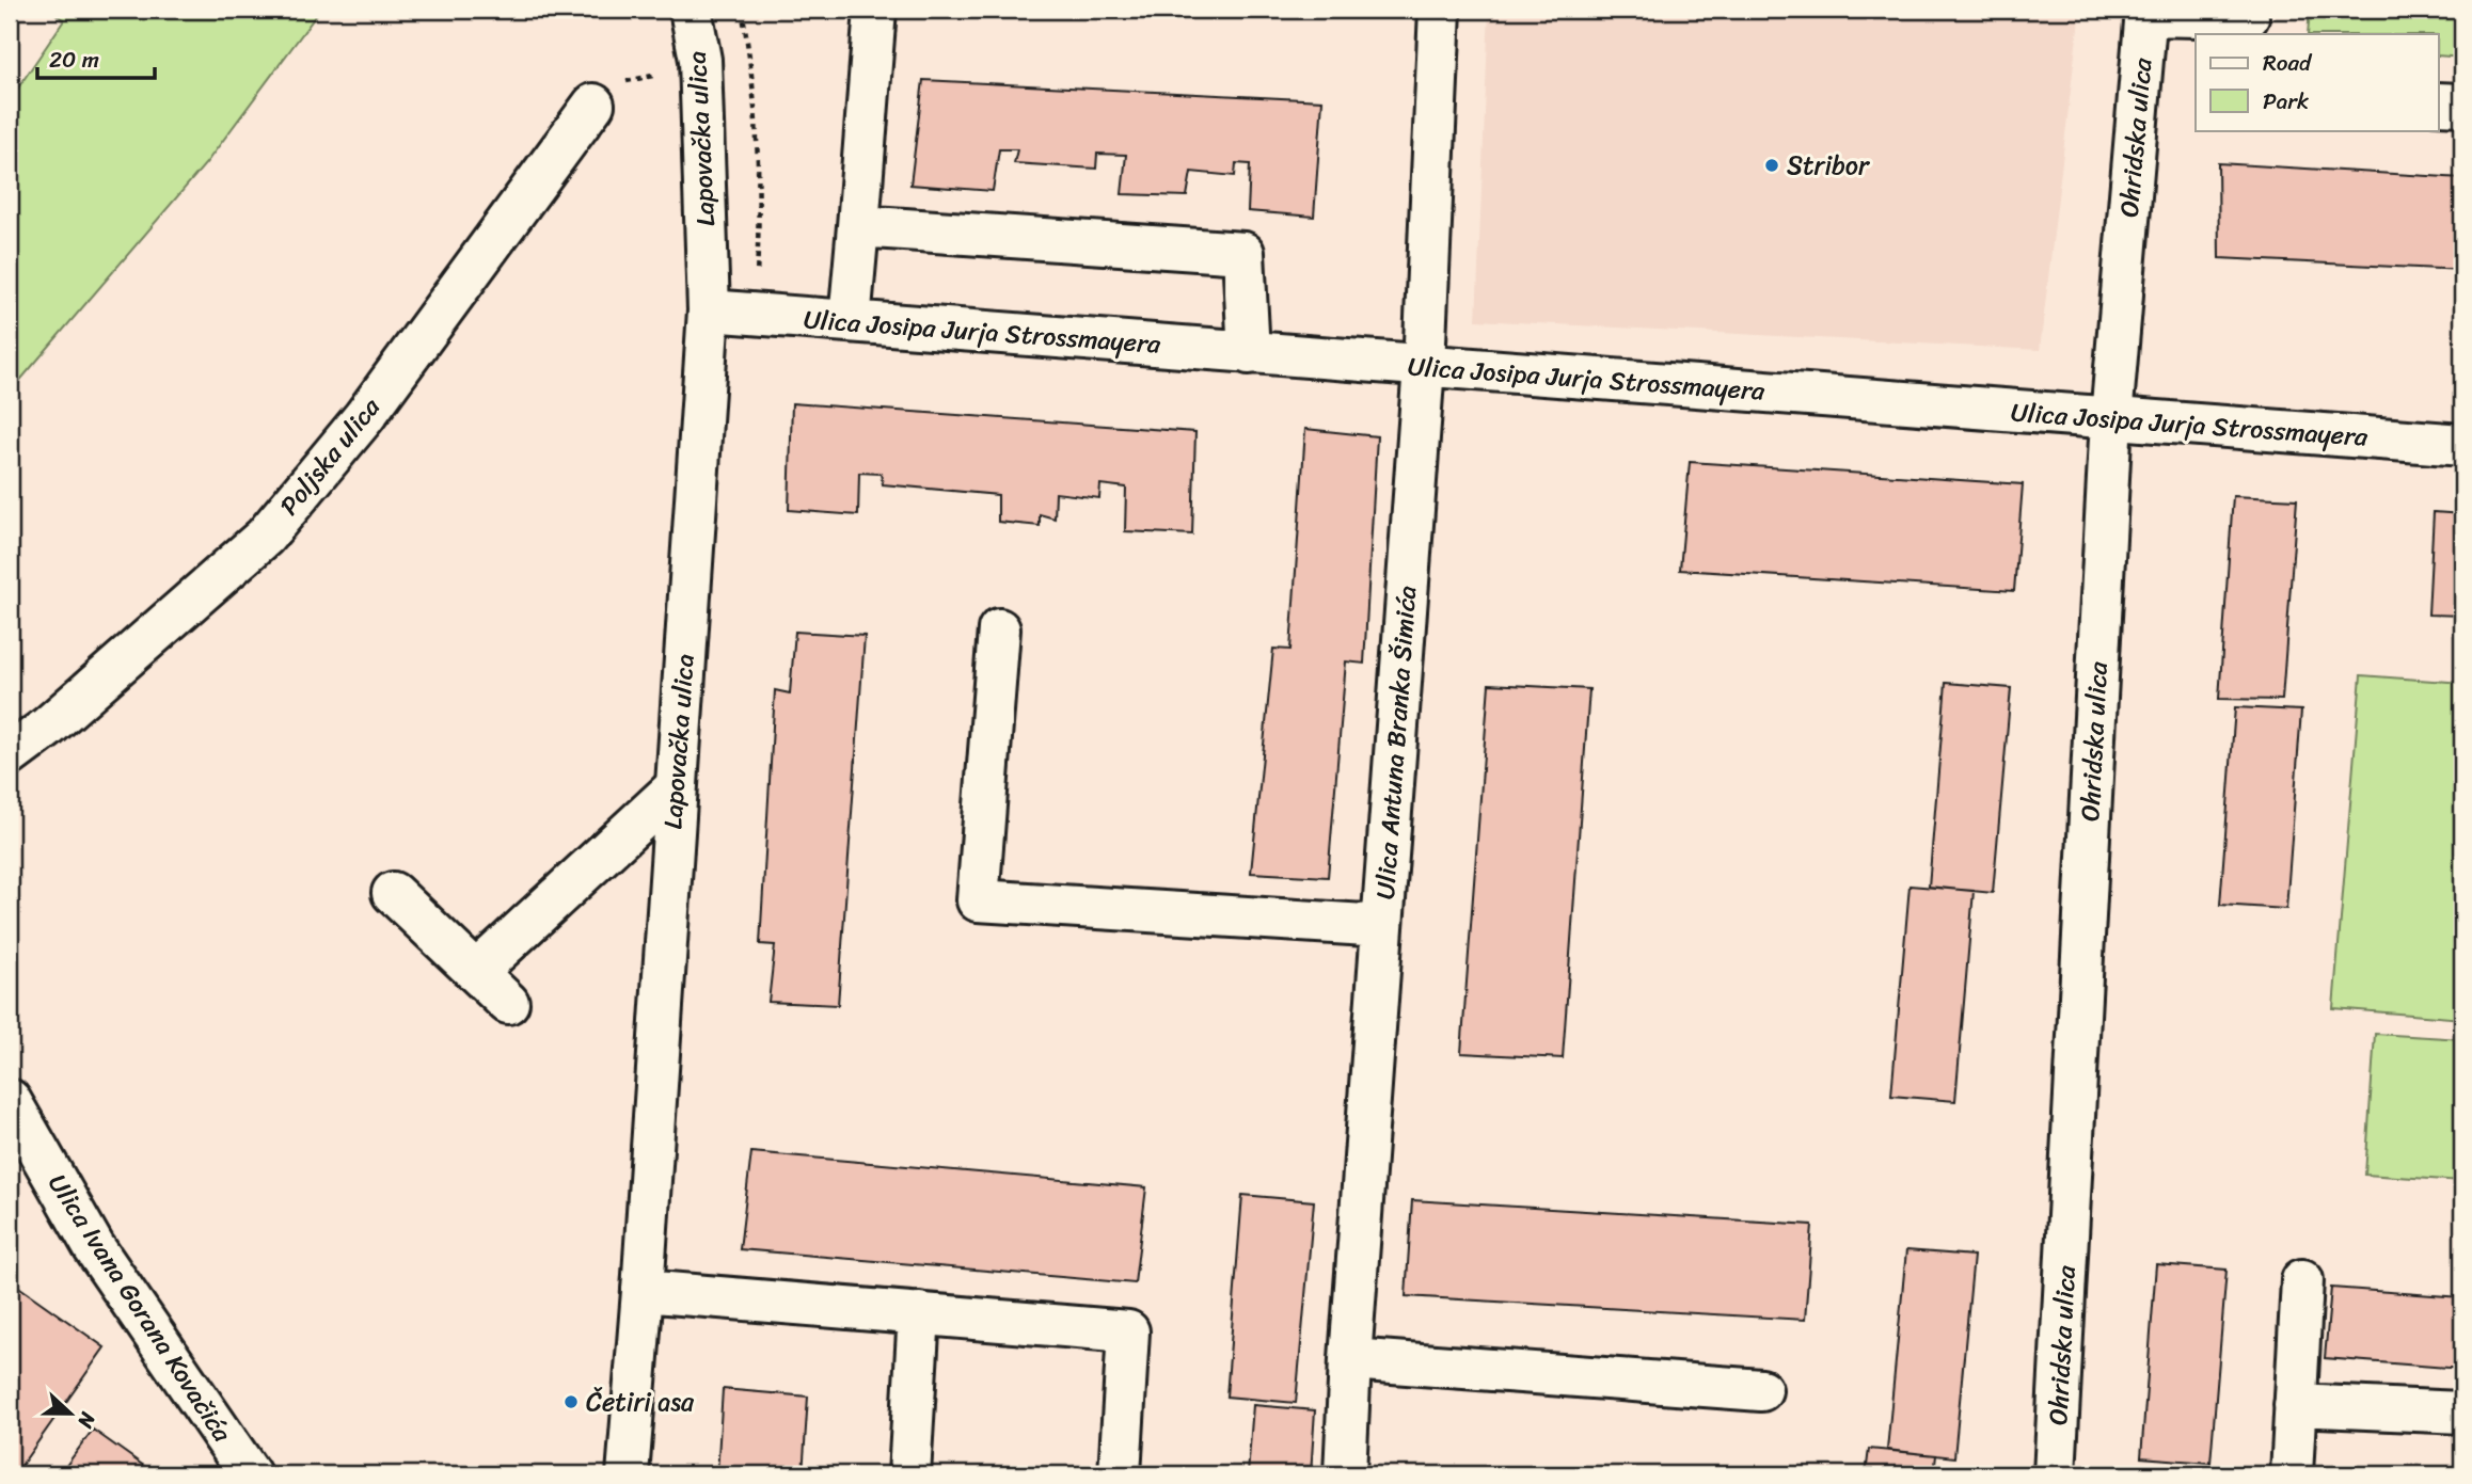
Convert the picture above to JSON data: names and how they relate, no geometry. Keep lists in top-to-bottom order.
{
  "streets": {
    "street": [
      "Ohridska ulica",
      "Lapovačka ulica",
      "Ulica Josipa Jurja Strossmayera",
      "Poljska ulica",
      "Ulica Antuna Branka Šimića",
      "Ulica Ivana Gorana Kovačića"
    ]
  },
  "crossings": [
    ["Ohridska ulica", "Ulica Josipa Jurja Strossmayera"],
    ["Lapovačka ulica", "Ulica Josipa Jurja Strossmayera"],
    ["Ulica Josipa Jurja Strossmayera", "Ulica Antuna Branka Šimića"]
  ],
  "places": ["Stribor", "Četiri asa"],
  "legend": ["Road", "Park"],
  "scale_bar": "20 m",
  "north": "right"
}
